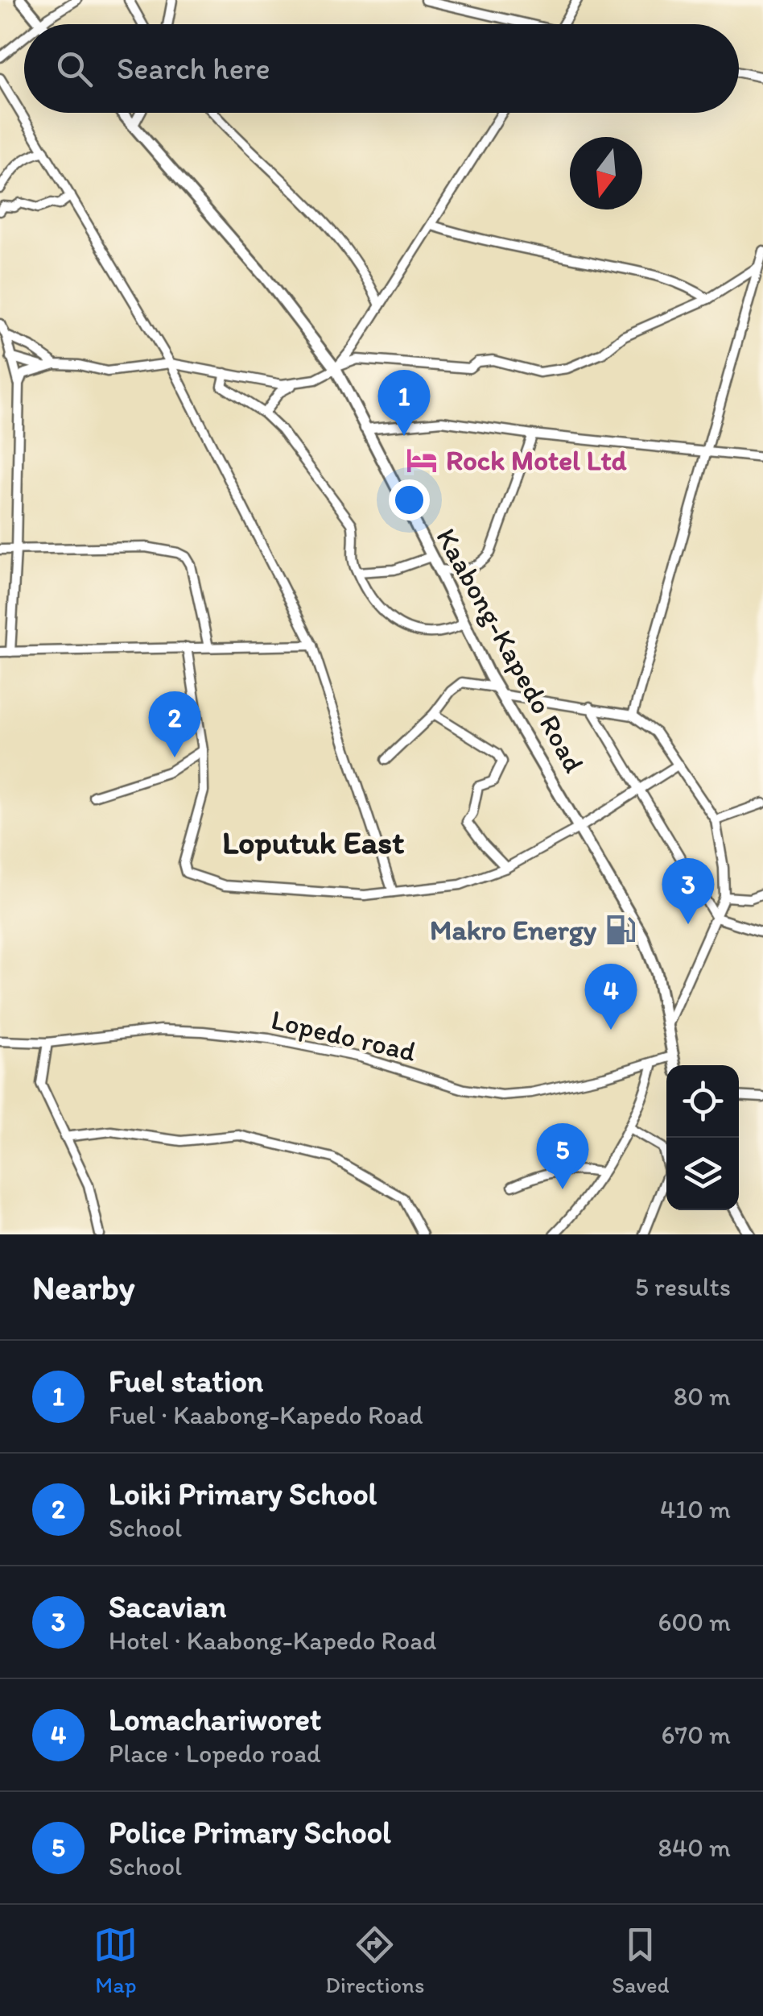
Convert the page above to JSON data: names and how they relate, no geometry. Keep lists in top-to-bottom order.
{
  "streets": {
    "main road": ["Kaabong-Kapedo Road"],
    "street": ["Lopedo road"]
  },
  "crossings": [
    ["Kaabong-Kapedo Road", "Lopedo road"]
  ],
  "districts": ["Loputuk East"],
  "places": {
    "hotel": ["Rock Motel Ltd"],
    "fuel station": ["Makro Energy"]
  },
  "north": "bottom",
  "page": {
    "search": "Search here",
    "pins": [
      "1",
      "2",
      "3",
      "4",
      "5"
    ],
    "heading": ["Nearby", "5 results"],
    "list": [
      {
        "mark": "1",
        "name": "Fuel station",
        "note": "Fuel · Kaabong-Kapedo Road",
        "value": "80 m"
      },
      {
        "mark": "2",
        "name": "Loiki Primary School",
        "note": "School",
        "value": "410 m"
      },
      {
        "mark": "3",
        "name": "Sacavian",
        "note": "Hotel · Kaabong-Kapedo Road",
        "value": "600 m"
      },
      {
        "mark": "4",
        "name": "Lomachariworet",
        "note": "Place · Lopedo road",
        "value": "670 m"
      },
      {
        "mark": "5",
        "name": "Police Primary School",
        "note": "School",
        "value": "840 m"
      }
    ],
    "nav": ["Map", "Directions", "Saved"]
  }
}
